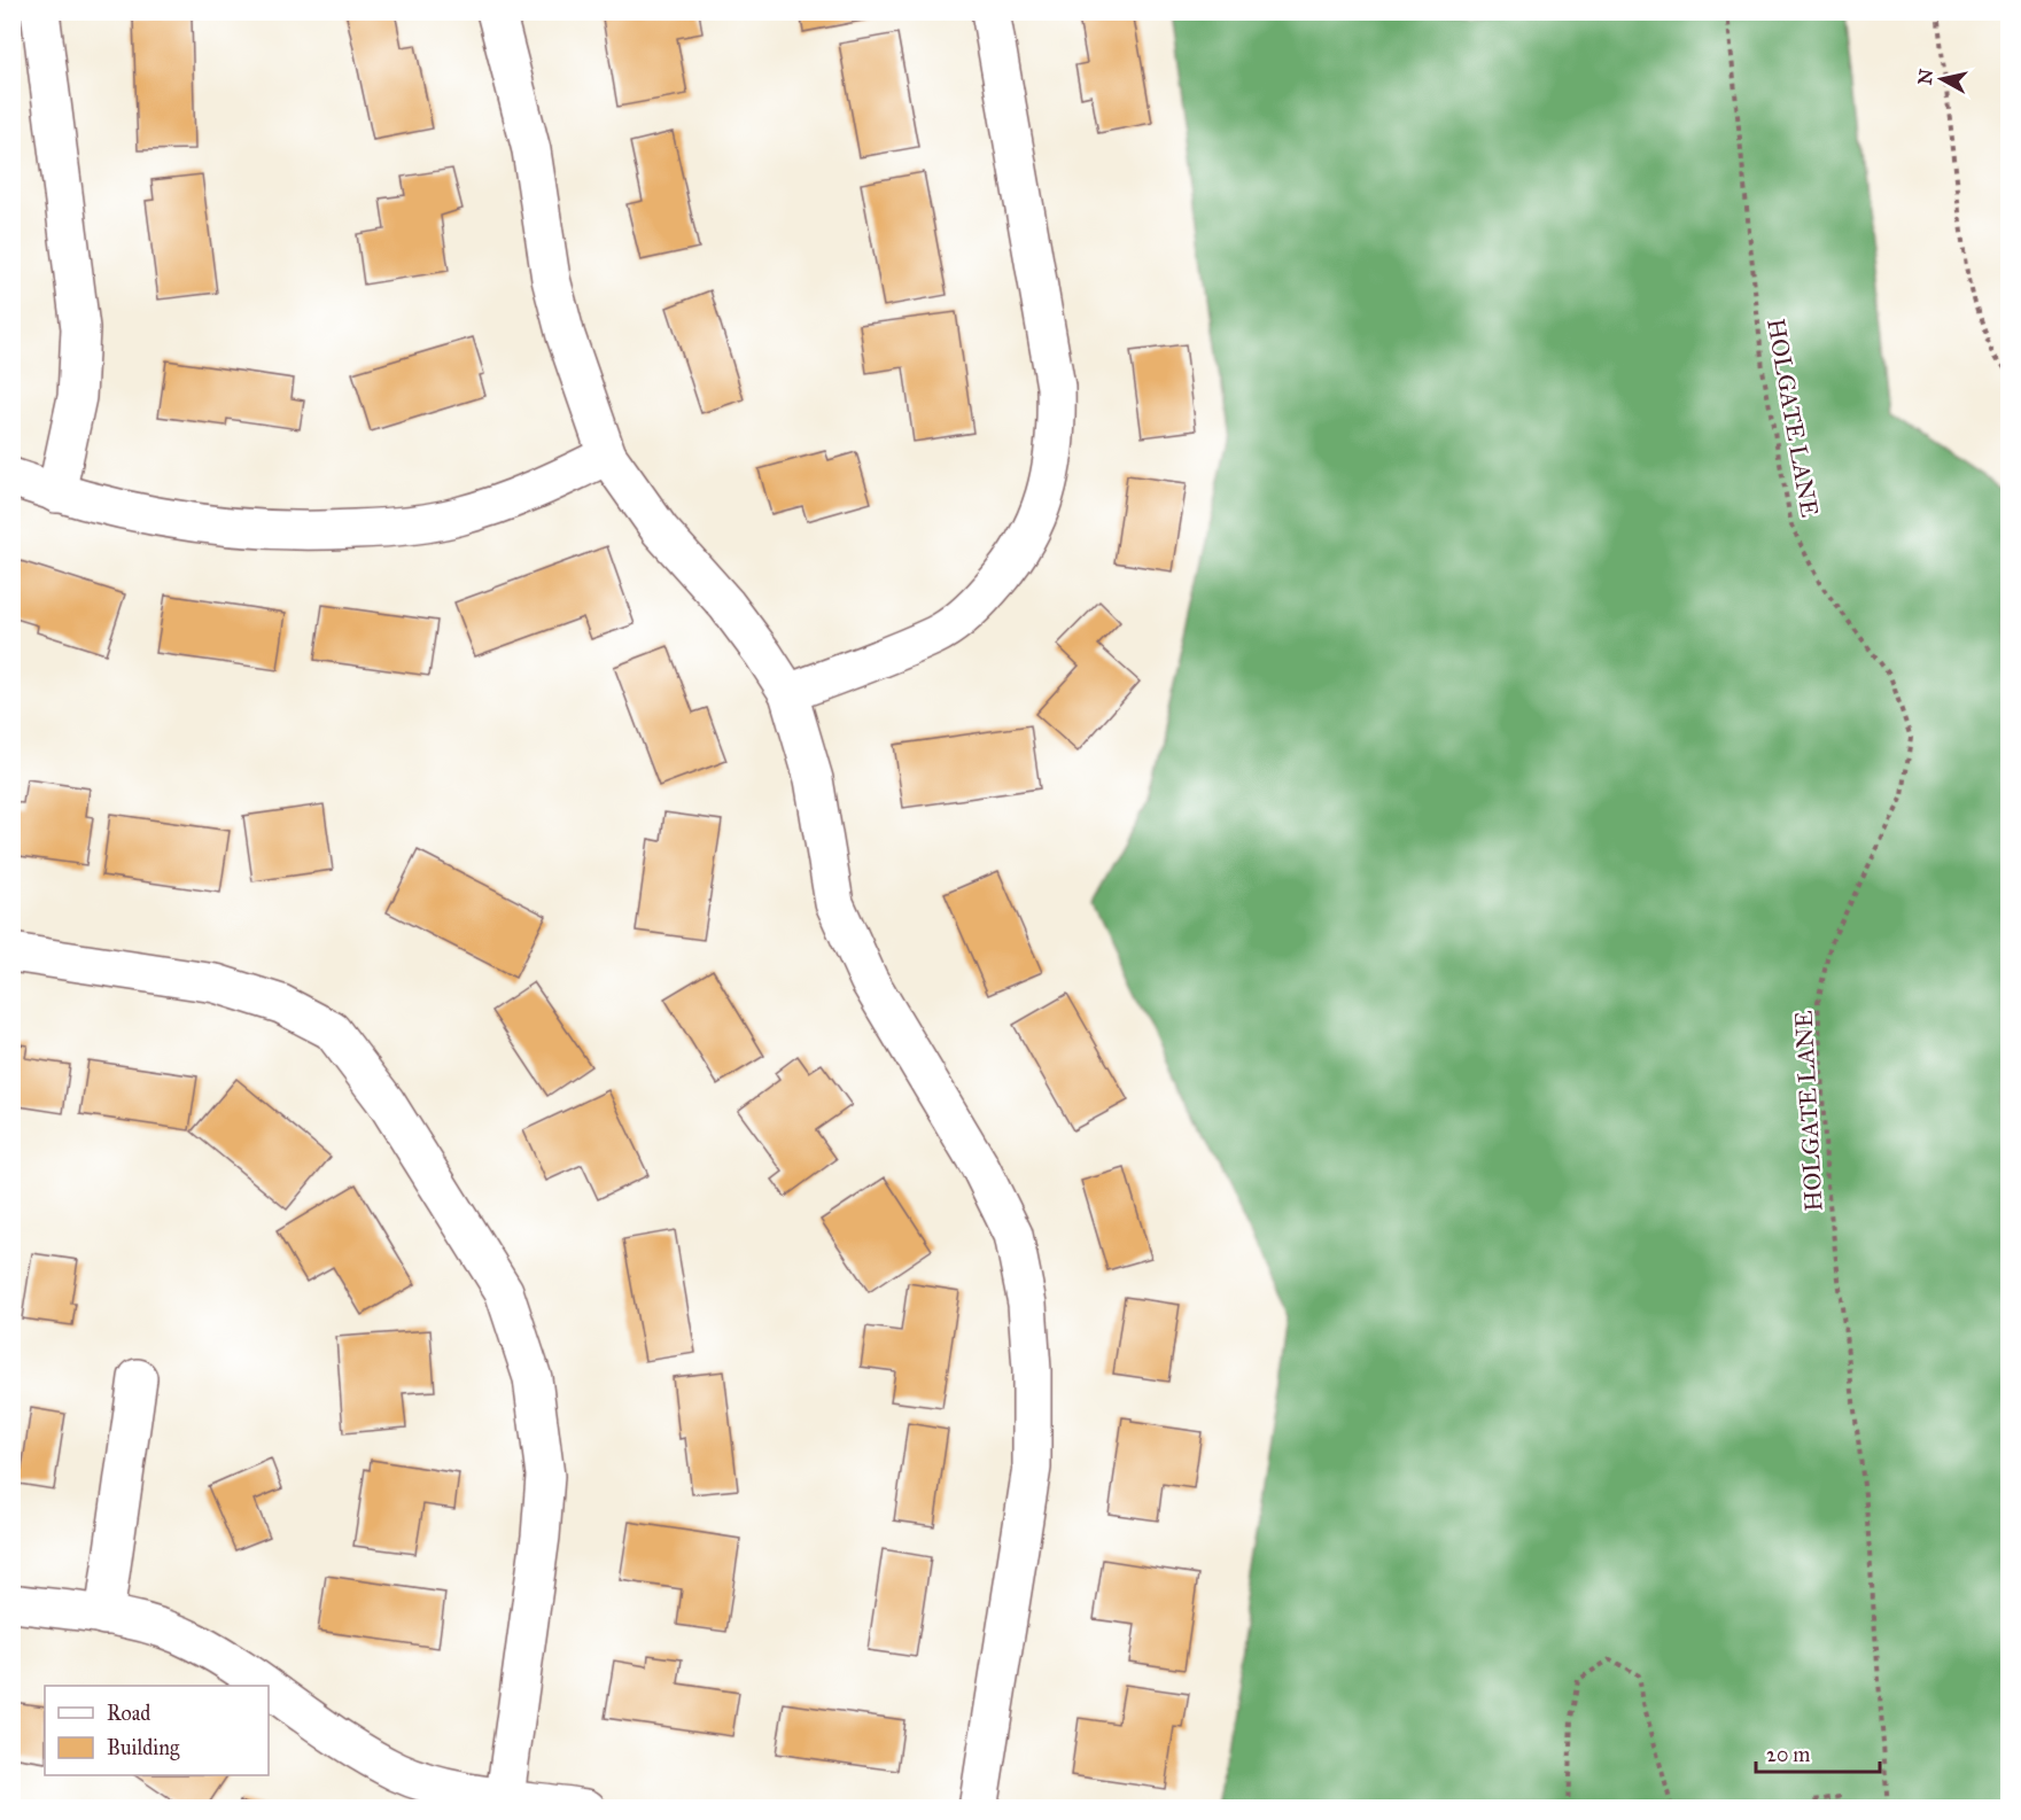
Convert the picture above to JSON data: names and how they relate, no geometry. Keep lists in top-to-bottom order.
{
  "streets": {
    "path": ["HOLGATE LANE"]
  },
  "legend": ["Road", "Building"],
  "scale_bar": "20 m",
  "north": "left"
}
